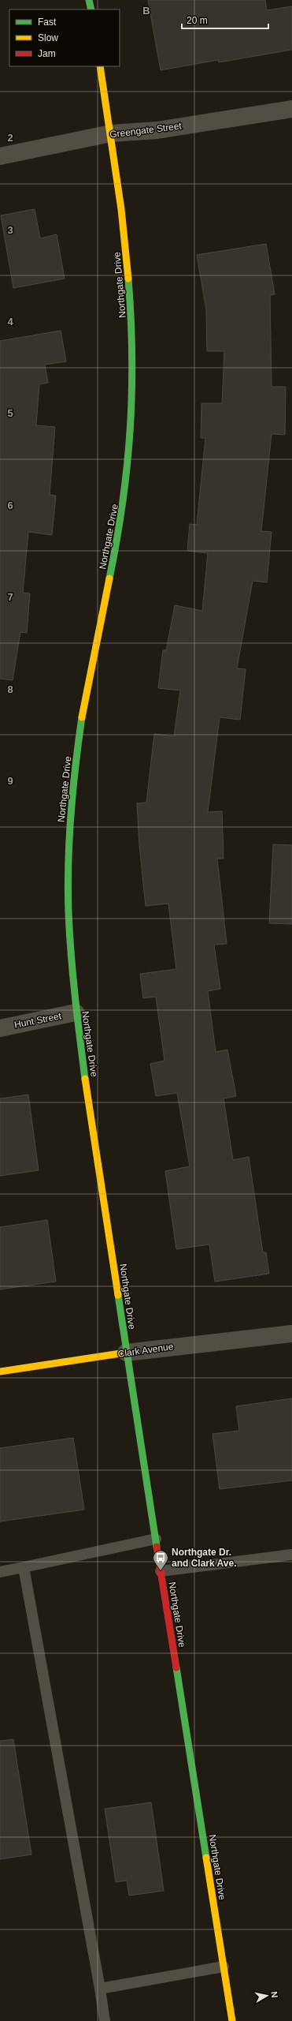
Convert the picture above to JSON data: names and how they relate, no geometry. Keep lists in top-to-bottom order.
{
  "streets": {
    "street": [
      "Greengate Street",
      "Northgate Drive",
      "Hunt Street",
      "Clark Avenue"
    ]
  },
  "crossings": [
    ["Greengate Street", "Northgate Drive"],
    ["Northgate Drive", "Hunt Street"],
    ["Northgate Drive", "Clark Avenue"]
  ],
  "places": {
    "bus stop": ["Northgate Dr. and Clark Ave."]
  },
  "legend": ["Fast", "Slow", "Jam"],
  "scale_bar": "20 m",
  "north": "right",
  "grid": {
    "columns": ["B"],
    "rows": [
      "2",
      "3",
      "4",
      "5",
      "6",
      "7",
      "8",
      "9"
    ]
  }
}
